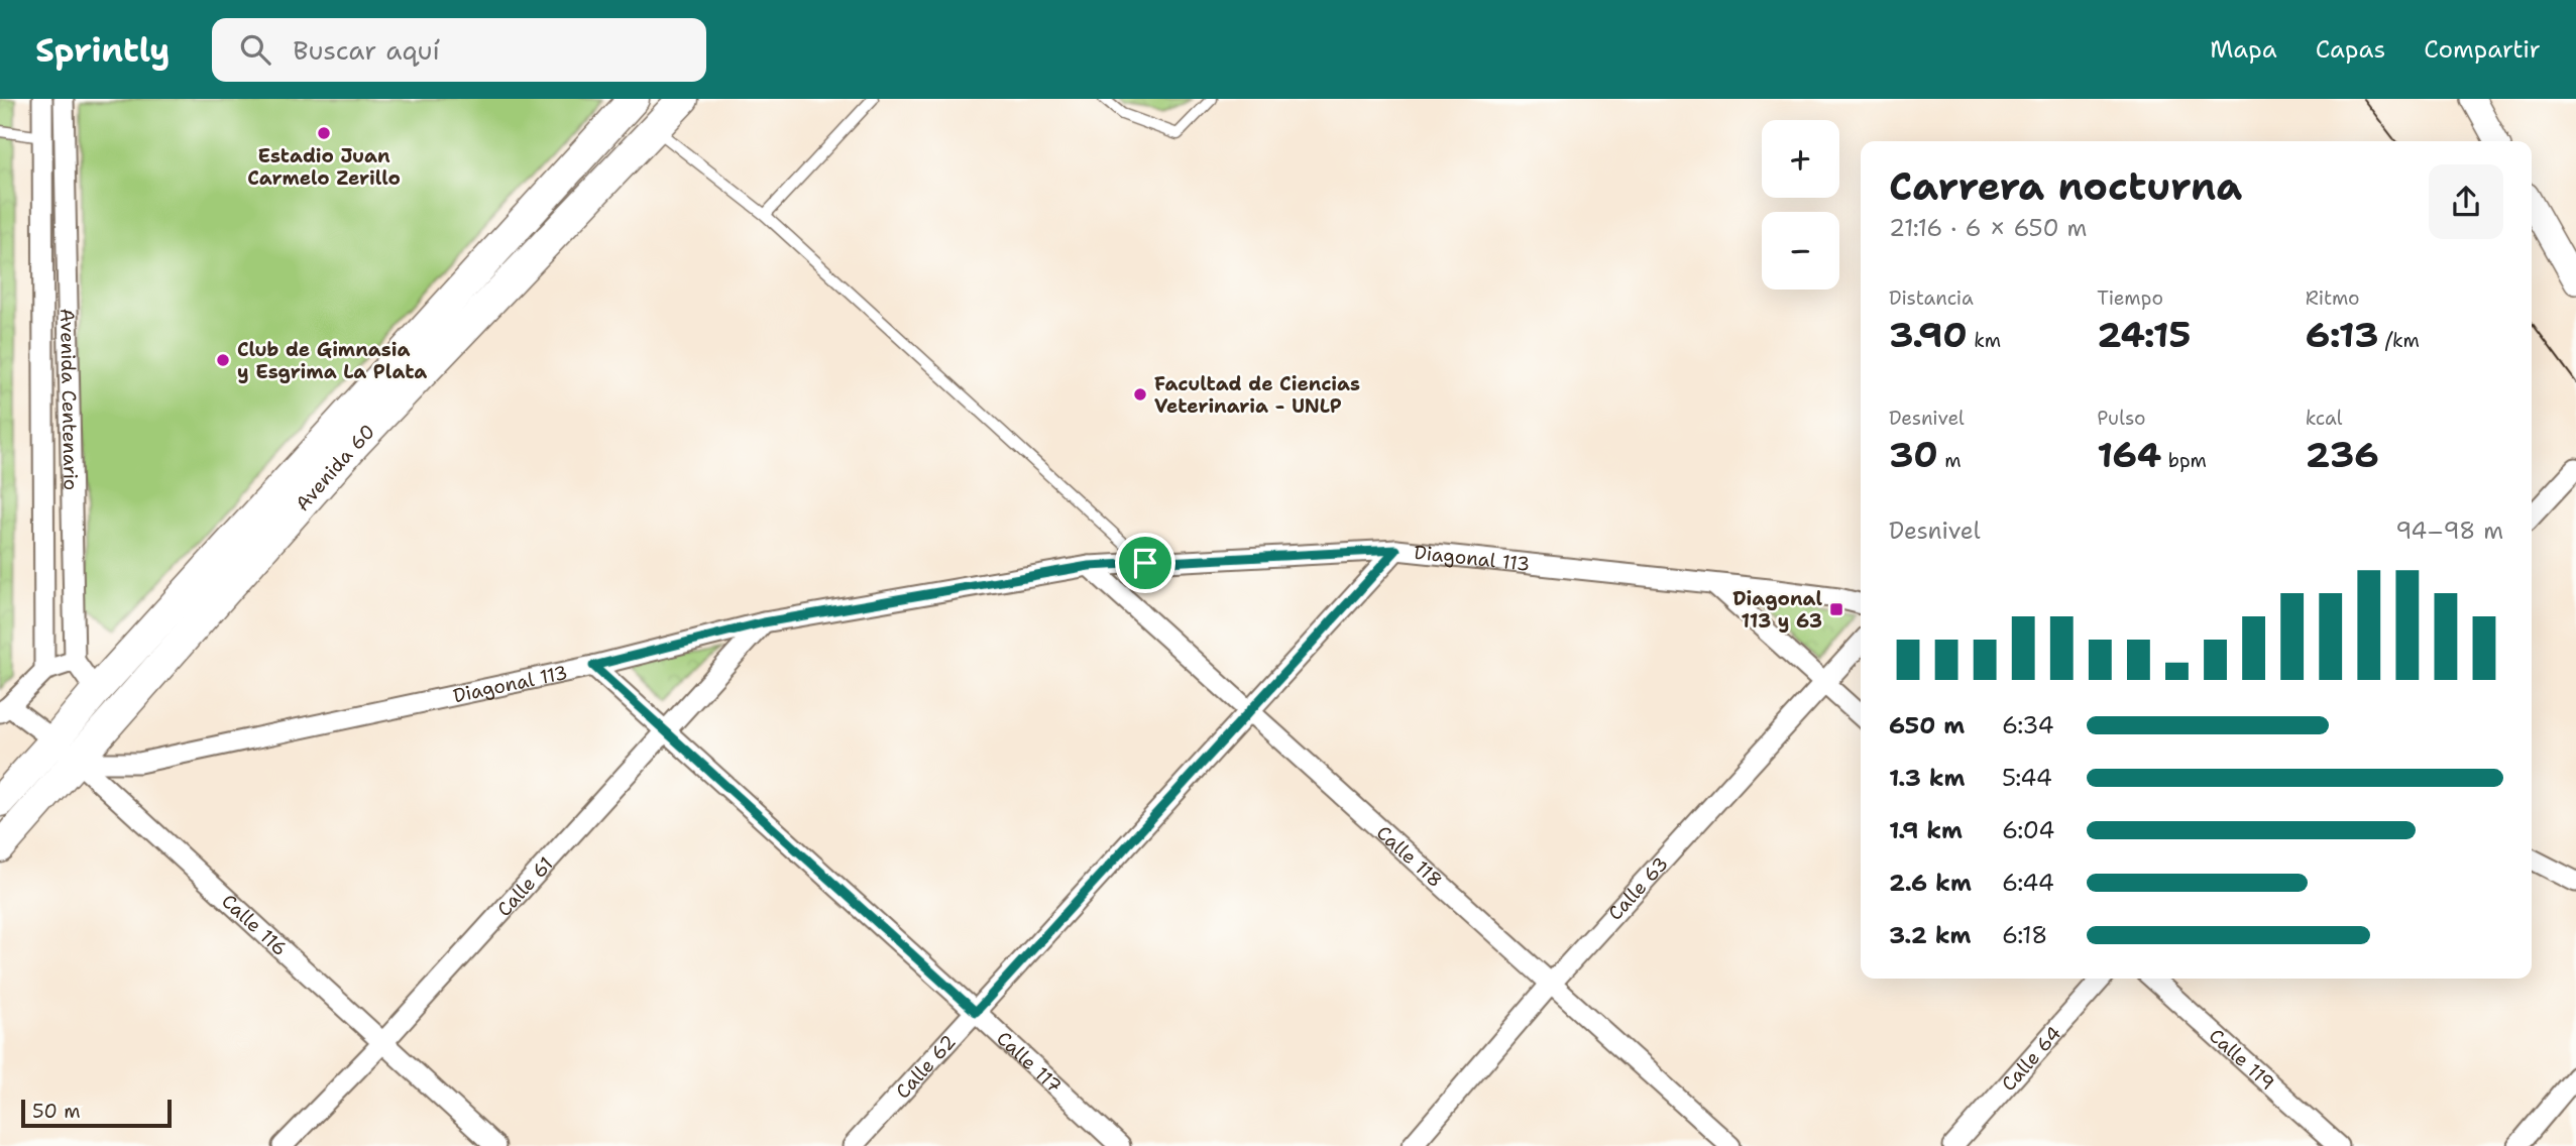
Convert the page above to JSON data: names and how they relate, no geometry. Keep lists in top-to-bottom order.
{
  "streets": {
    "main road": ["Avenida 60"],
    "street": [
      "Avenida Centenario",
      "Diagonal 113",
      "Calle 118",
      "Calle 61",
      "Calle 63",
      "Calle 116",
      "Calle 64",
      "Calle 119",
      "Calle 117",
      "Calle 62"
    ]
  },
  "crossings": [
    ["Avenida 60", "Diagonal 113"],
    ["Avenida 60", "Calle 116"],
    ["Diagonal 113", "Calle 118"],
    ["Diagonal 113", "Calle 61"],
    ["Diagonal 113", "Calle 116"],
    ["Diagonal 113", "Calle 117"],
    ["Diagonal 113", "Calle 62"],
    ["Calle 118", "Calle 63"],
    ["Calle 118", "Calle 62"],
    ["Calle 61", "Calle 116"],
    ["Calle 61", "Calle 117"],
    ["Calle 117", "Calle 62"]
  ],
  "places": {
    "other": ["Estadio Juan Carmelo Zerillo", "Club de Gimnasia y Esgrima La Plata", "Facultad de Ciencias Veterinaria - UNLP"],
    "transit": ["Diagonal 113 y 63"]
  },
  "scale_bar": "50 m",
  "page": {
    "header": "Sprintly",
    "search": "Buscar aquí",
    "nav": ["Mapa", "Capas", "Compartir"],
    "map_buttons": ["+", "−"],
    "heading": ["Carrera nocturna", "21:16 · 6 × 650 m"],
    "stats": [
      ["Distancia", "3.90 km"],
      ["Tiempo", "24:15"],
      ["Ritmo", "6:13 /km"],
      ["Desnivel", "30 m"],
      ["Pulso", "164 bpm"],
      ["kcal", "236"]
    ],
    "chart": ["Desnivel", "94–98 m"],
    "list": [
      {
        "name": "650 m",
        "note": "6:34"
      },
      {
        "name": "1.3 km",
        "note": "5:44"
      },
      {
        "name": "1.9 km",
        "note": "6:04"
      },
      {
        "name": "2.6 km",
        "note": "6:44"
      },
      {
        "name": "3.2 km",
        "note": "6:18"
      }
    ],
    "scale": "50 m"
  }
}
